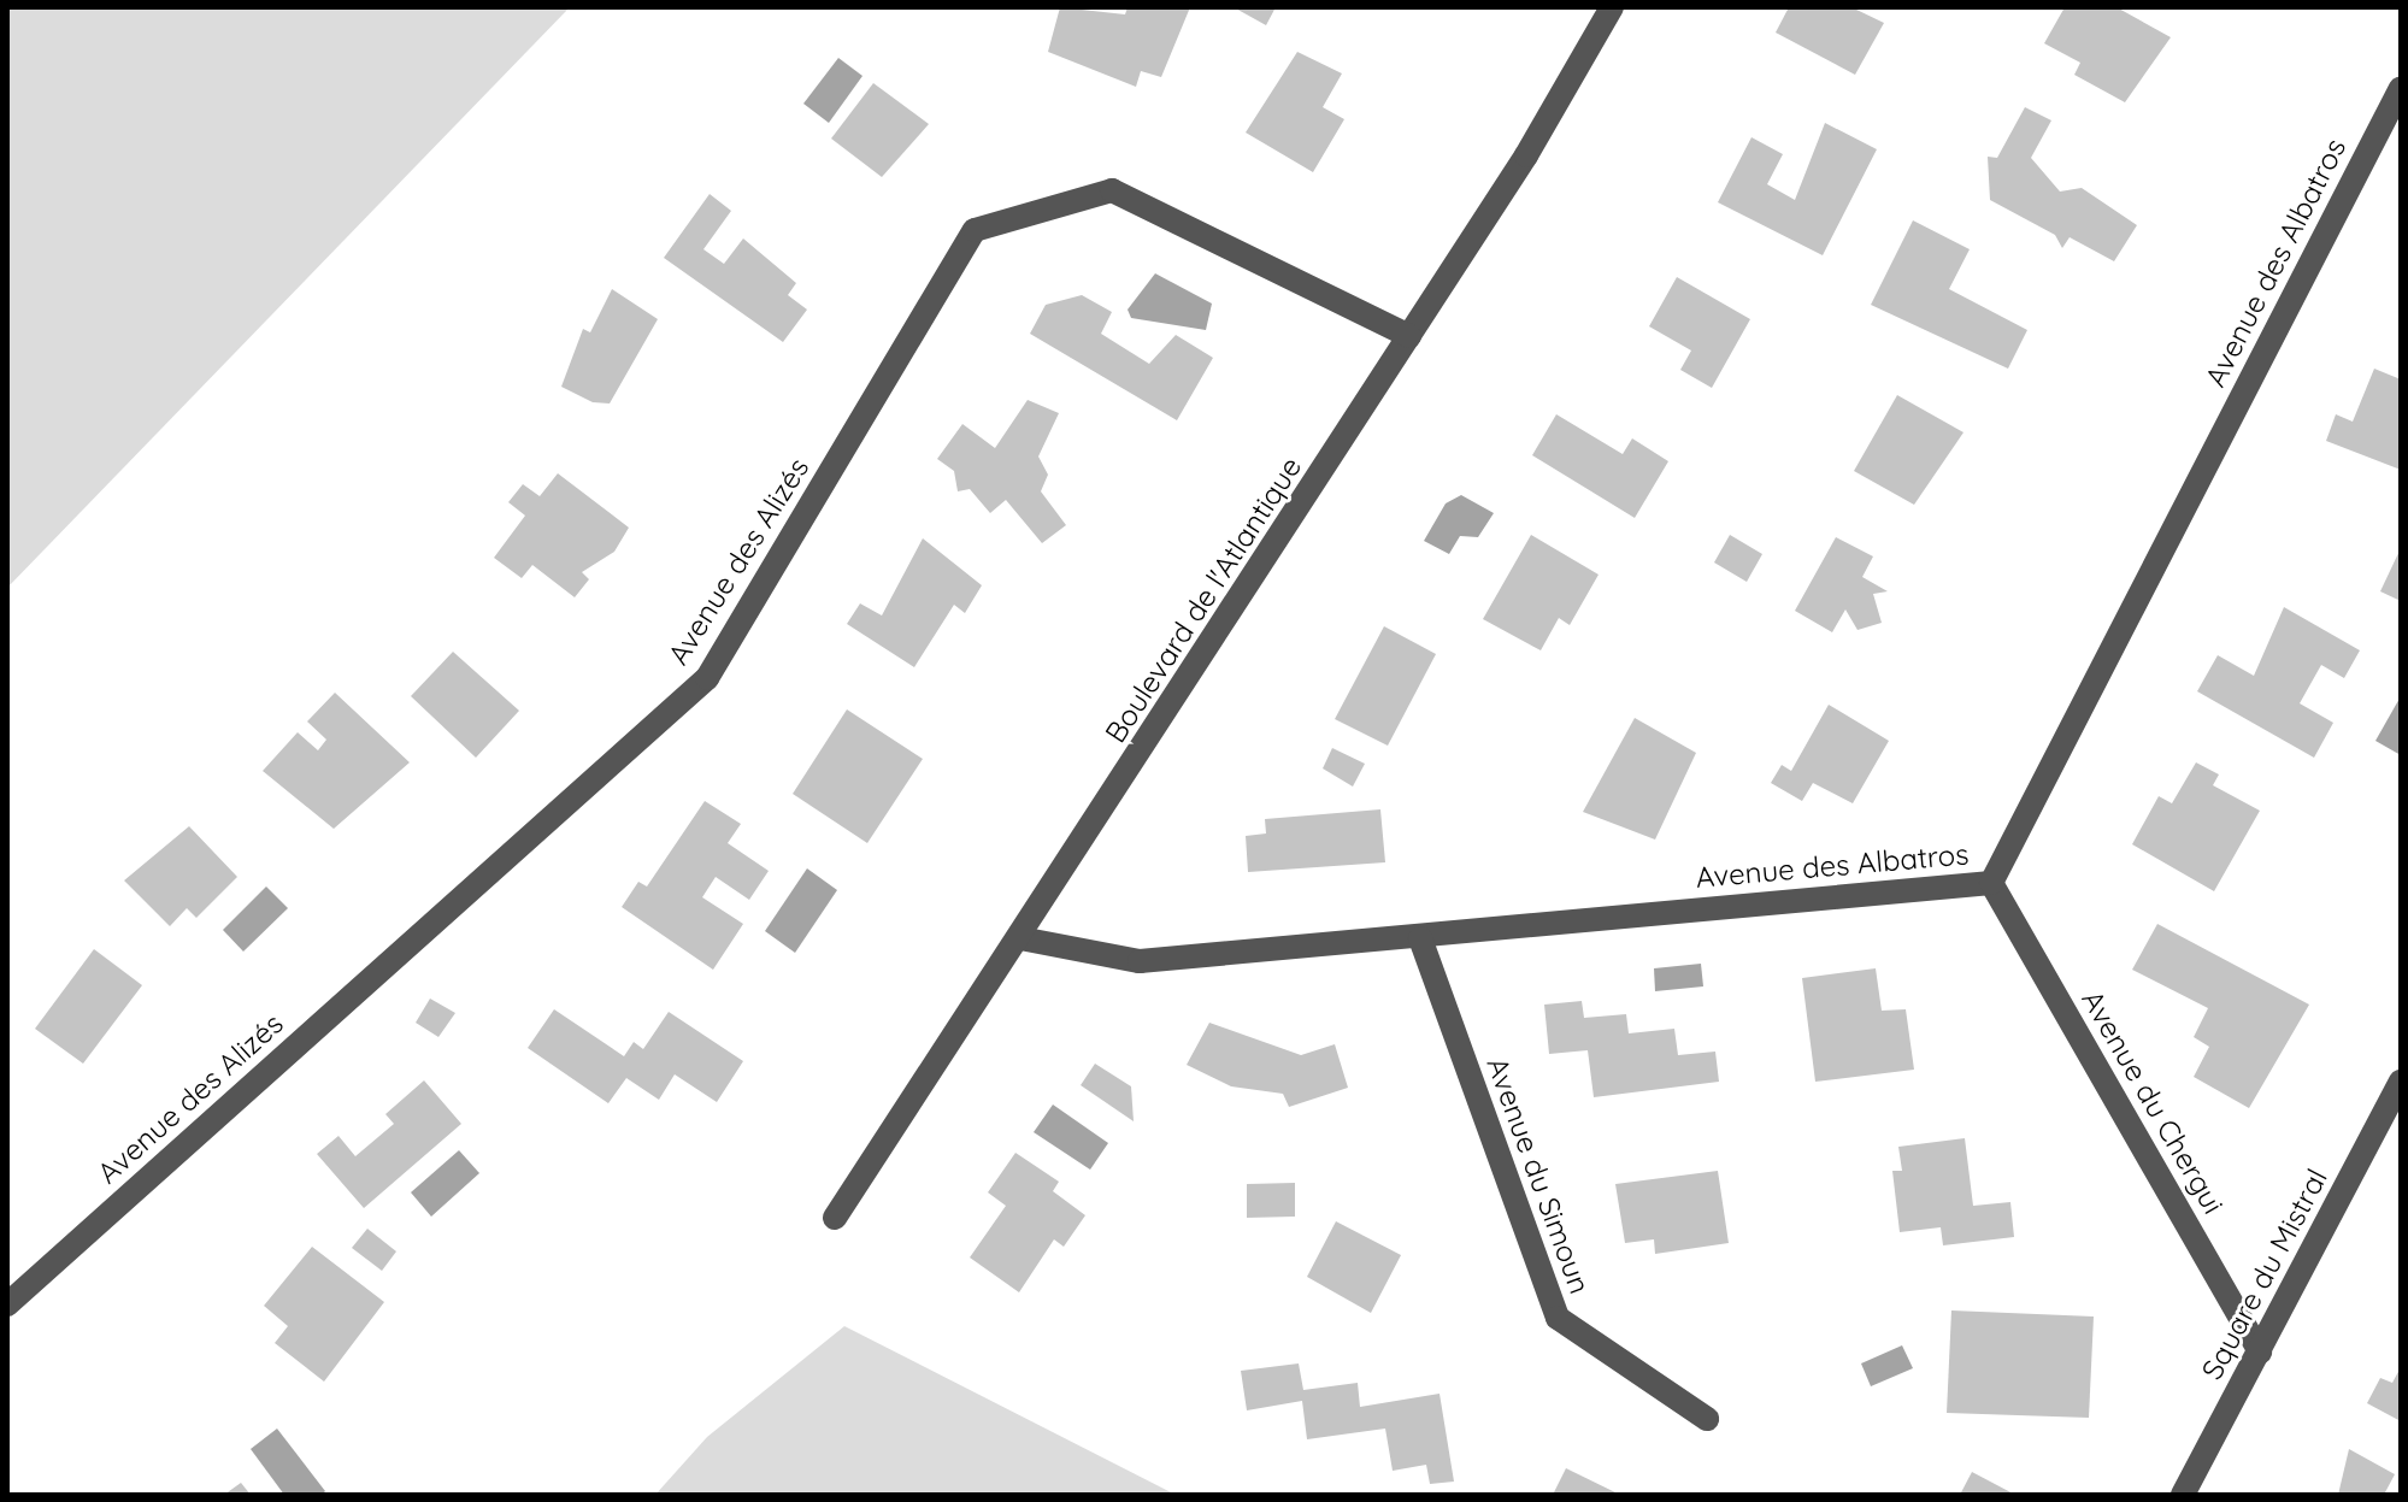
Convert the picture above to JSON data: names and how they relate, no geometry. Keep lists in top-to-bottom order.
{
  "streets": {
    "street": [
      "Avenue des Albatros",
      "Avenue des Alizés",
      "Boulevard de l'Atlantique",
      "Avenue du Chergui",
      "Avenue du Simoun",
      "Square du Mistral"
    ]
  },
  "crossings": [
    ["Avenue des Albatros", "Boulevard de l'Atlantique"],
    ["Avenue des Albatros", "Avenue du Chergui"],
    ["Avenue des Albatros", "Avenue du Simoun"],
    ["Avenue des Alizés", "Boulevard de l'Atlantique"],
    ["Avenue du Chergui", "Square du Mistral"]
  ]
}
